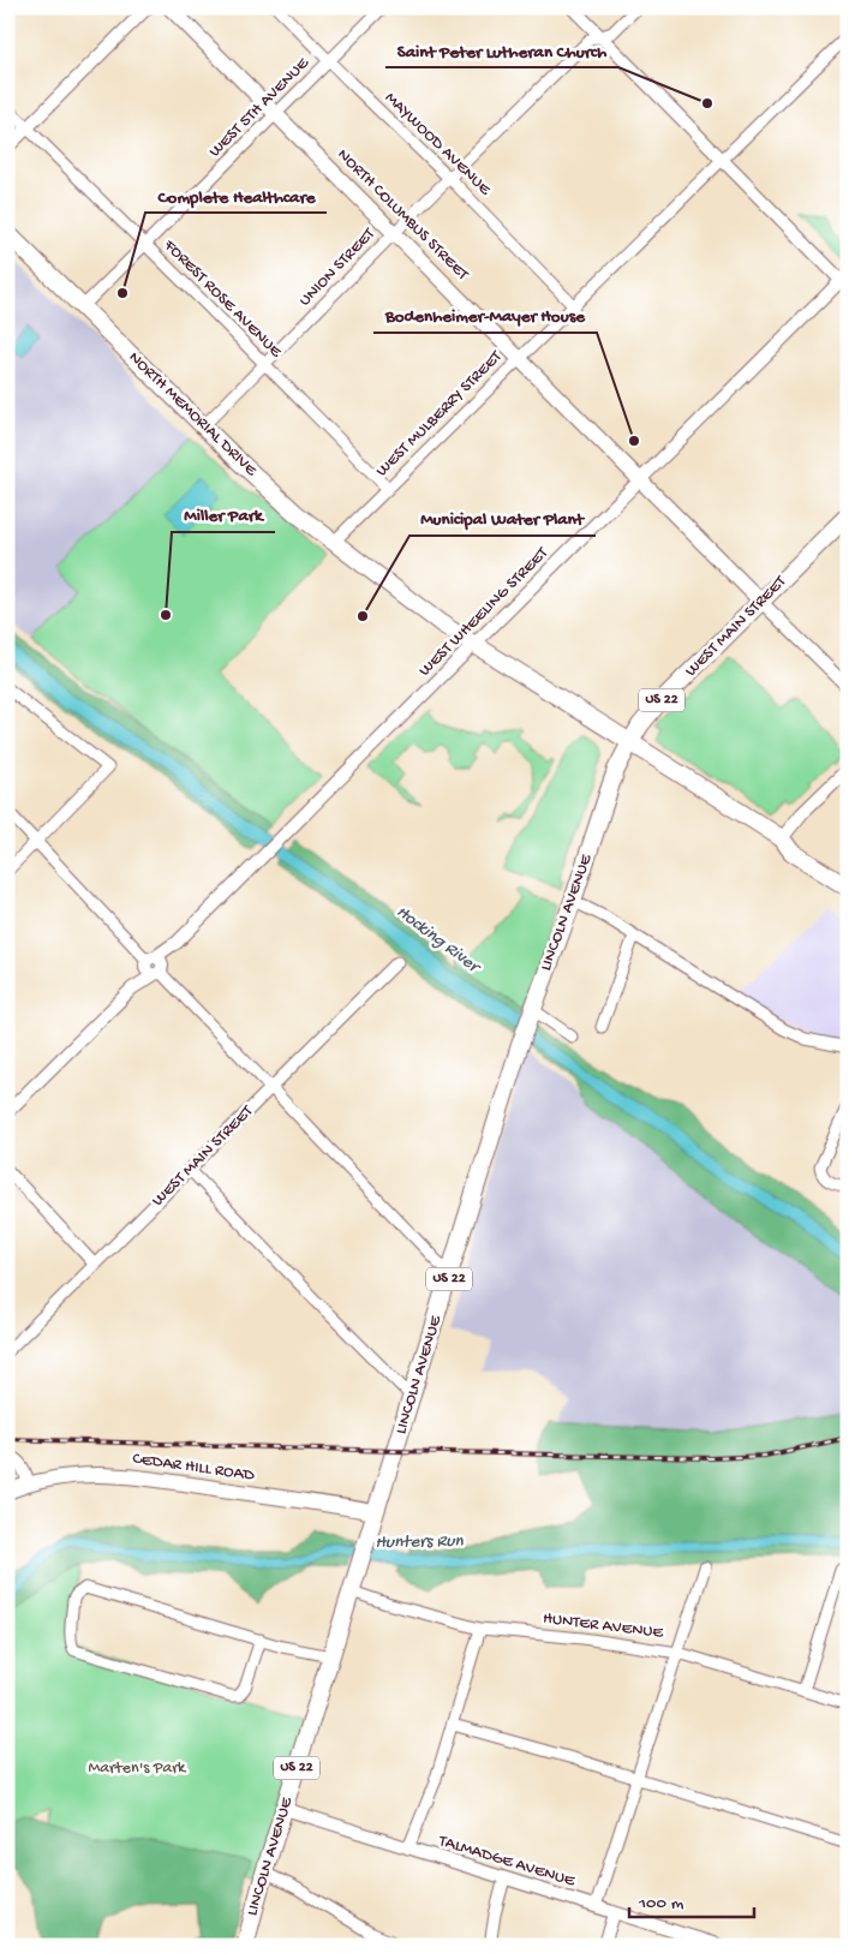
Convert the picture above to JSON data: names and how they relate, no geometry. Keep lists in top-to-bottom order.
{
  "streets": {
    "main road": [
      "NORTH COLUMBUS STREET",
      "NORTH MEMORIAL DRIVE",
      "WEST MAIN STREET",
      "US 22",
      "LINCOLN AVENUE",
      "CEDAR HILL ROAD"
    ],
    "street": [
      "WEST 5TH AVENUE",
      "MAYWOOD AVENUE",
      "UNION STREET",
      "FOREST ROSE AVENUE",
      "WEST MULBERRY STREET",
      "WEST WHEELING STREET",
      "HUNTER AVENUE",
      "TALMADGE AVENUE"
    ]
  },
  "crossings": [
    ["WEST 5TH AVENUE", "MAYWOOD AVENUE"],
    ["WEST 5TH AVENUE", "NORTH COLUMBUS STREET"],
    ["WEST 5TH AVENUE", "FOREST ROSE AVENUE"],
    ["WEST 5TH AVENUE", "NORTH MEMORIAL DRIVE"],
    ["MAYWOOD AVENUE", "UNION STREET"],
    ["MAYWOOD AVENUE", "WEST MULBERRY STREET"],
    ["NORTH COLUMBUS STREET", "UNION STREET"],
    ["NORTH COLUMBUS STREET", "WEST MULBERRY STREET"],
    ["NORTH COLUMBUS STREET", "WEST WHEELING STREET"],
    ["NORTH COLUMBUS STREET", "WEST MAIN STREET"],
    ["UNION STREET", "FOREST ROSE AVENUE"],
    ["UNION STREET", "NORTH MEMORIAL DRIVE"],
    ["FOREST ROSE AVENUE", "WEST MULBERRY STREET"],
    ["NORTH MEMORIAL DRIVE", "WEST MULBERRY STREET"],
    ["NORTH MEMORIAL DRIVE", "WEST WHEELING STREET"],
    ["NORTH MEMORIAL DRIVE", "WEST MAIN STREET"],
    ["NORTH MEMORIAL DRIVE", "LINCOLN AVENUE"],
    ["WEST MAIN STREET", "LINCOLN AVENUE"],
    ["LINCOLN AVENUE", "CEDAR HILL ROAD"],
    ["LINCOLN AVENUE", "HUNTER AVENUE"],
    ["LINCOLN AVENUE", "TALMADGE AVENUE"]
  ],
  "water": ["Hocking River", "Hunters Run"],
  "parks": ["Marten's Park"],
  "places": [
    "Saint Peter Lutheran Church",
    "Complete Healthcare",
    "Bodenheimer-Mayer House",
    "Miller Park",
    "Municipal Water Plant"
  ],
  "scale_bar": "100 m"
}
